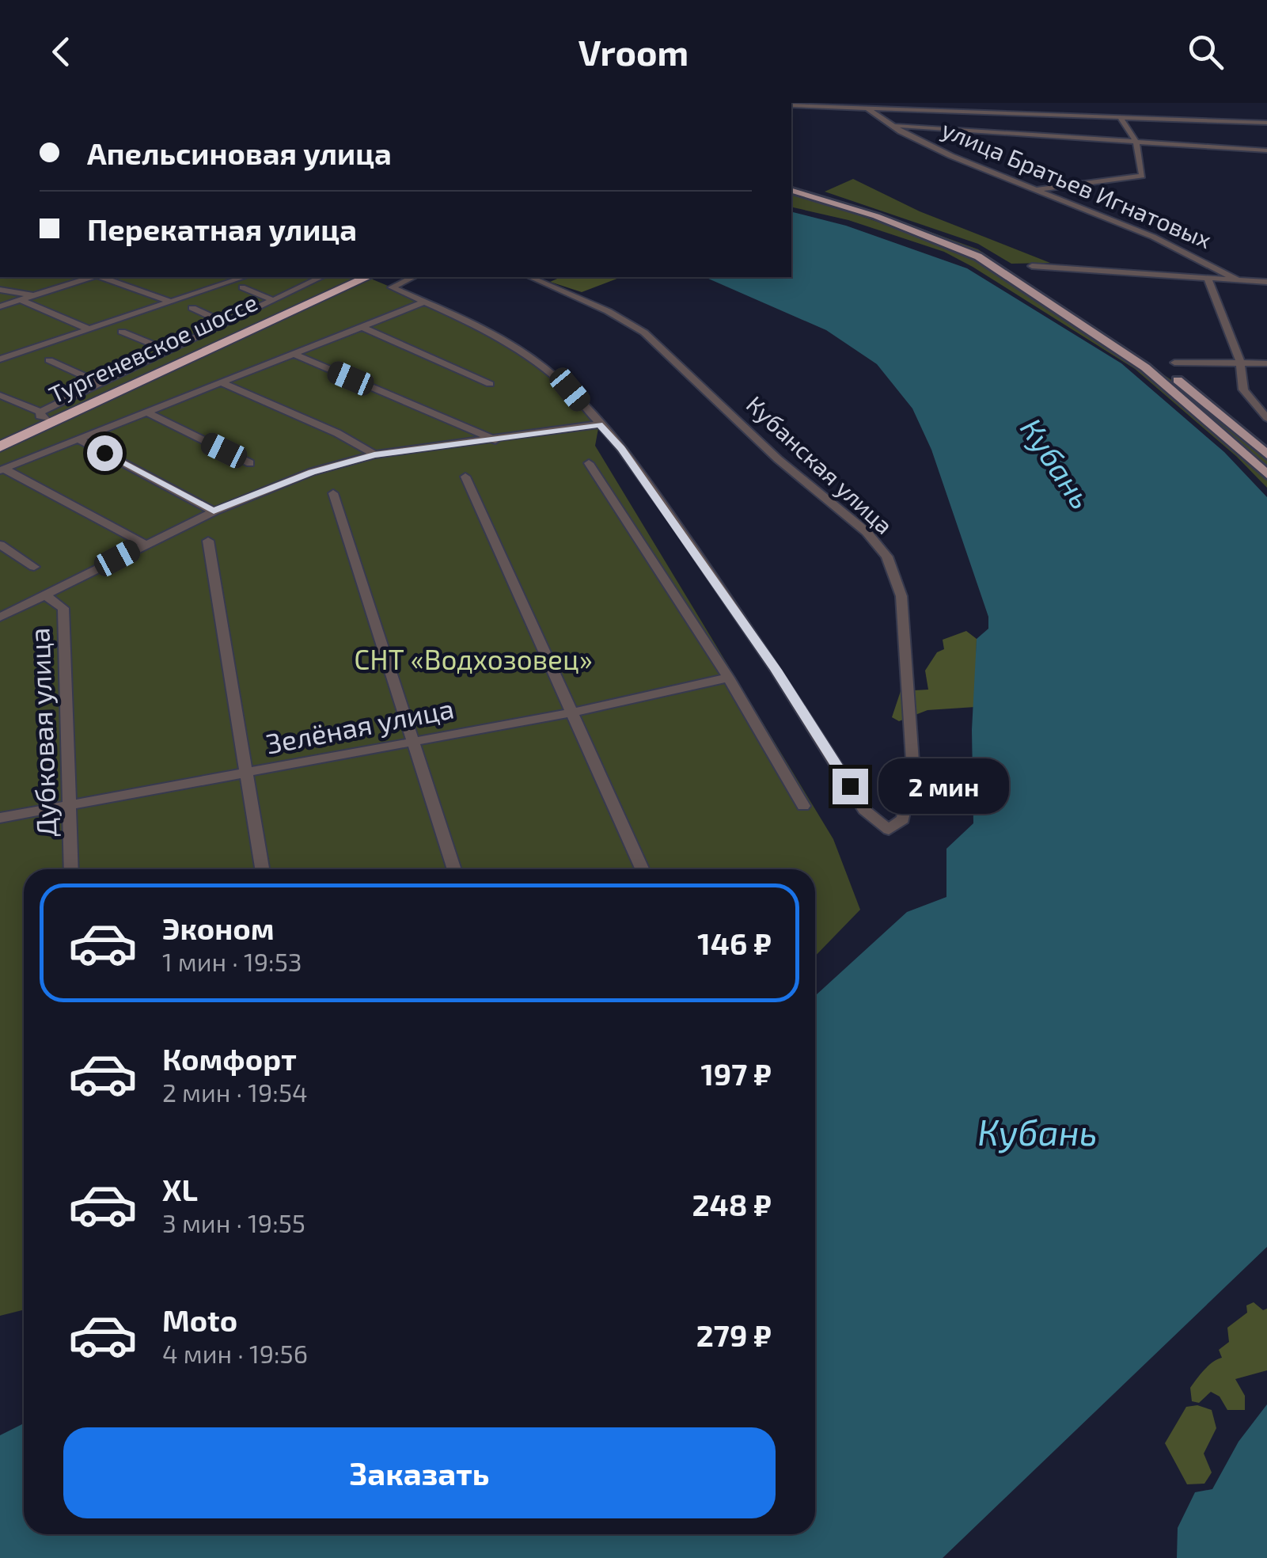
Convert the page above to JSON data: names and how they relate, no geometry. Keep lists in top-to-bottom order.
{
  "streets": {
    "highway": ["Тургеневское шоссе"],
    "street": [
      "улица Братьев Игнатовых",
      "Кубанская улица",
      "Зелёная улица",
      "Дубковая улица"
    ]
  },
  "crossings": [
    ["Зелёная улица", "Дубковая улица"]
  ],
  "water": ["Кубань"],
  "parks": ["СНТ «Водхозовец»"],
  "page": {
    "header": "Vroom",
    "banner": ["Апельсиновая улица", "Перекатная улица"],
    "bubble": "2 мин",
    "list": [
      {
        "name": "Эконом",
        "note": "1 мин · 19:53",
        "value": "146 ₽"
      },
      {
        "name": "Комфорт",
        "note": "2 мин · 19:54",
        "value": "197 ₽"
      },
      {
        "name": "XL",
        "note": "3 мин · 19:55",
        "value": "248 ₽"
      },
      {
        "name": "Moto",
        "note": "4 мин · 19:56",
        "value": "279 ₽"
      }
    ],
    "buttons": "Заказать"
  }
}
